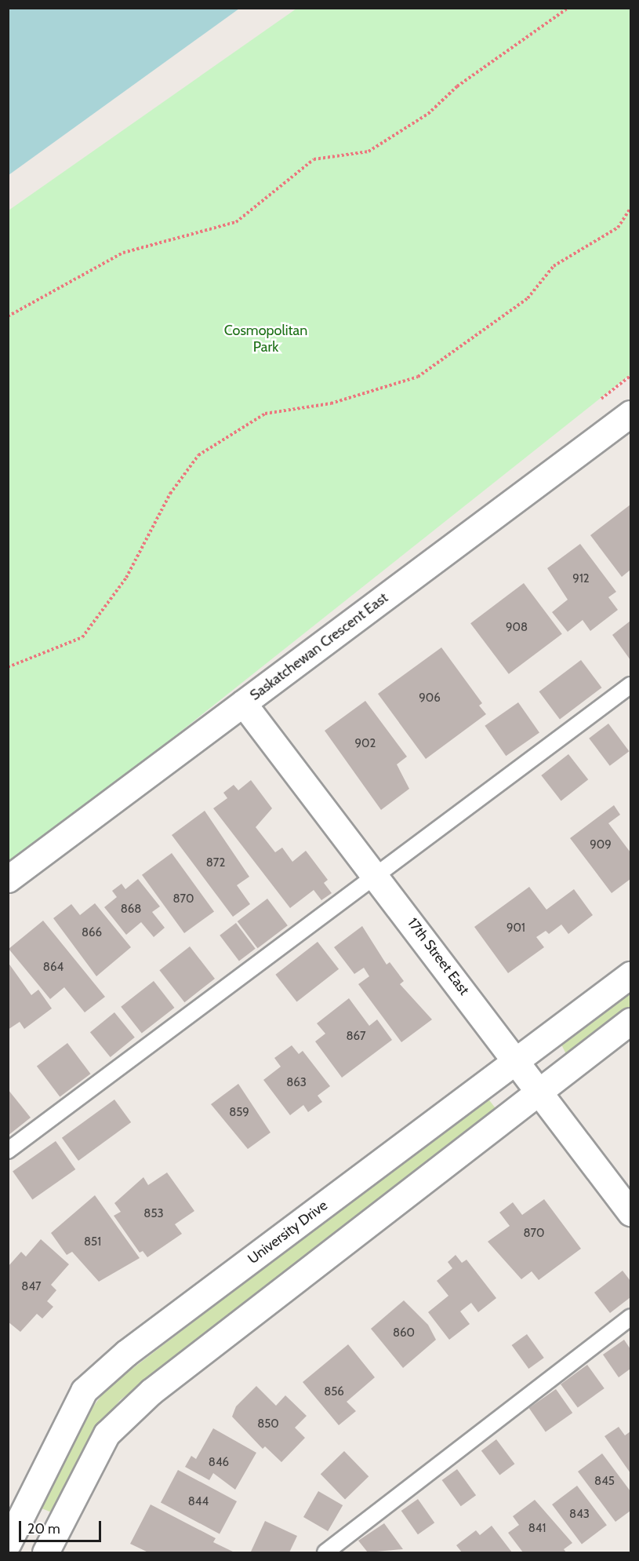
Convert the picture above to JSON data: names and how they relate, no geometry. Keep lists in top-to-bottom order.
{
  "streets": {
    "street": ["Saskatchewan Crescent East", "17th Street East", "University Drive"]
  },
  "crossings": [
    ["Saskatchewan Crescent East", "17th Street East"],
    ["17th Street East", "University Drive"]
  ],
  "parks": ["Cosmopolitan Park"],
  "house_numbers": [
    "912",
    "908",
    "906",
    "902",
    "909",
    "872",
    "870",
    "868",
    "901",
    "866",
    "864",
    "867",
    "863",
    "859",
    "853",
    "870",
    "851",
    "847",
    "860",
    "856",
    "850",
    "846",
    "845",
    "844",
    "843",
    "841"
  ],
  "scale_bar": "20 m"
}
